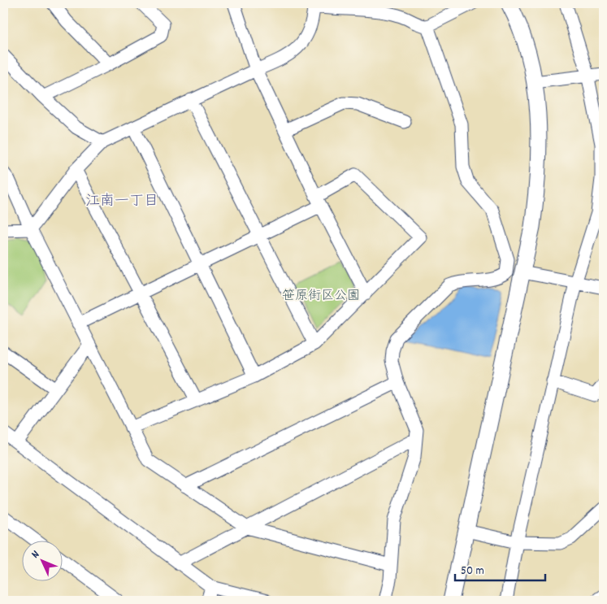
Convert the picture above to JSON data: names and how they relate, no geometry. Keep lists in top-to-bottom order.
{
  "districts": ["江南一丁目"],
  "parks": ["笹原街区公園"],
  "scale_bar": "50 m",
  "north": "top left"
}
